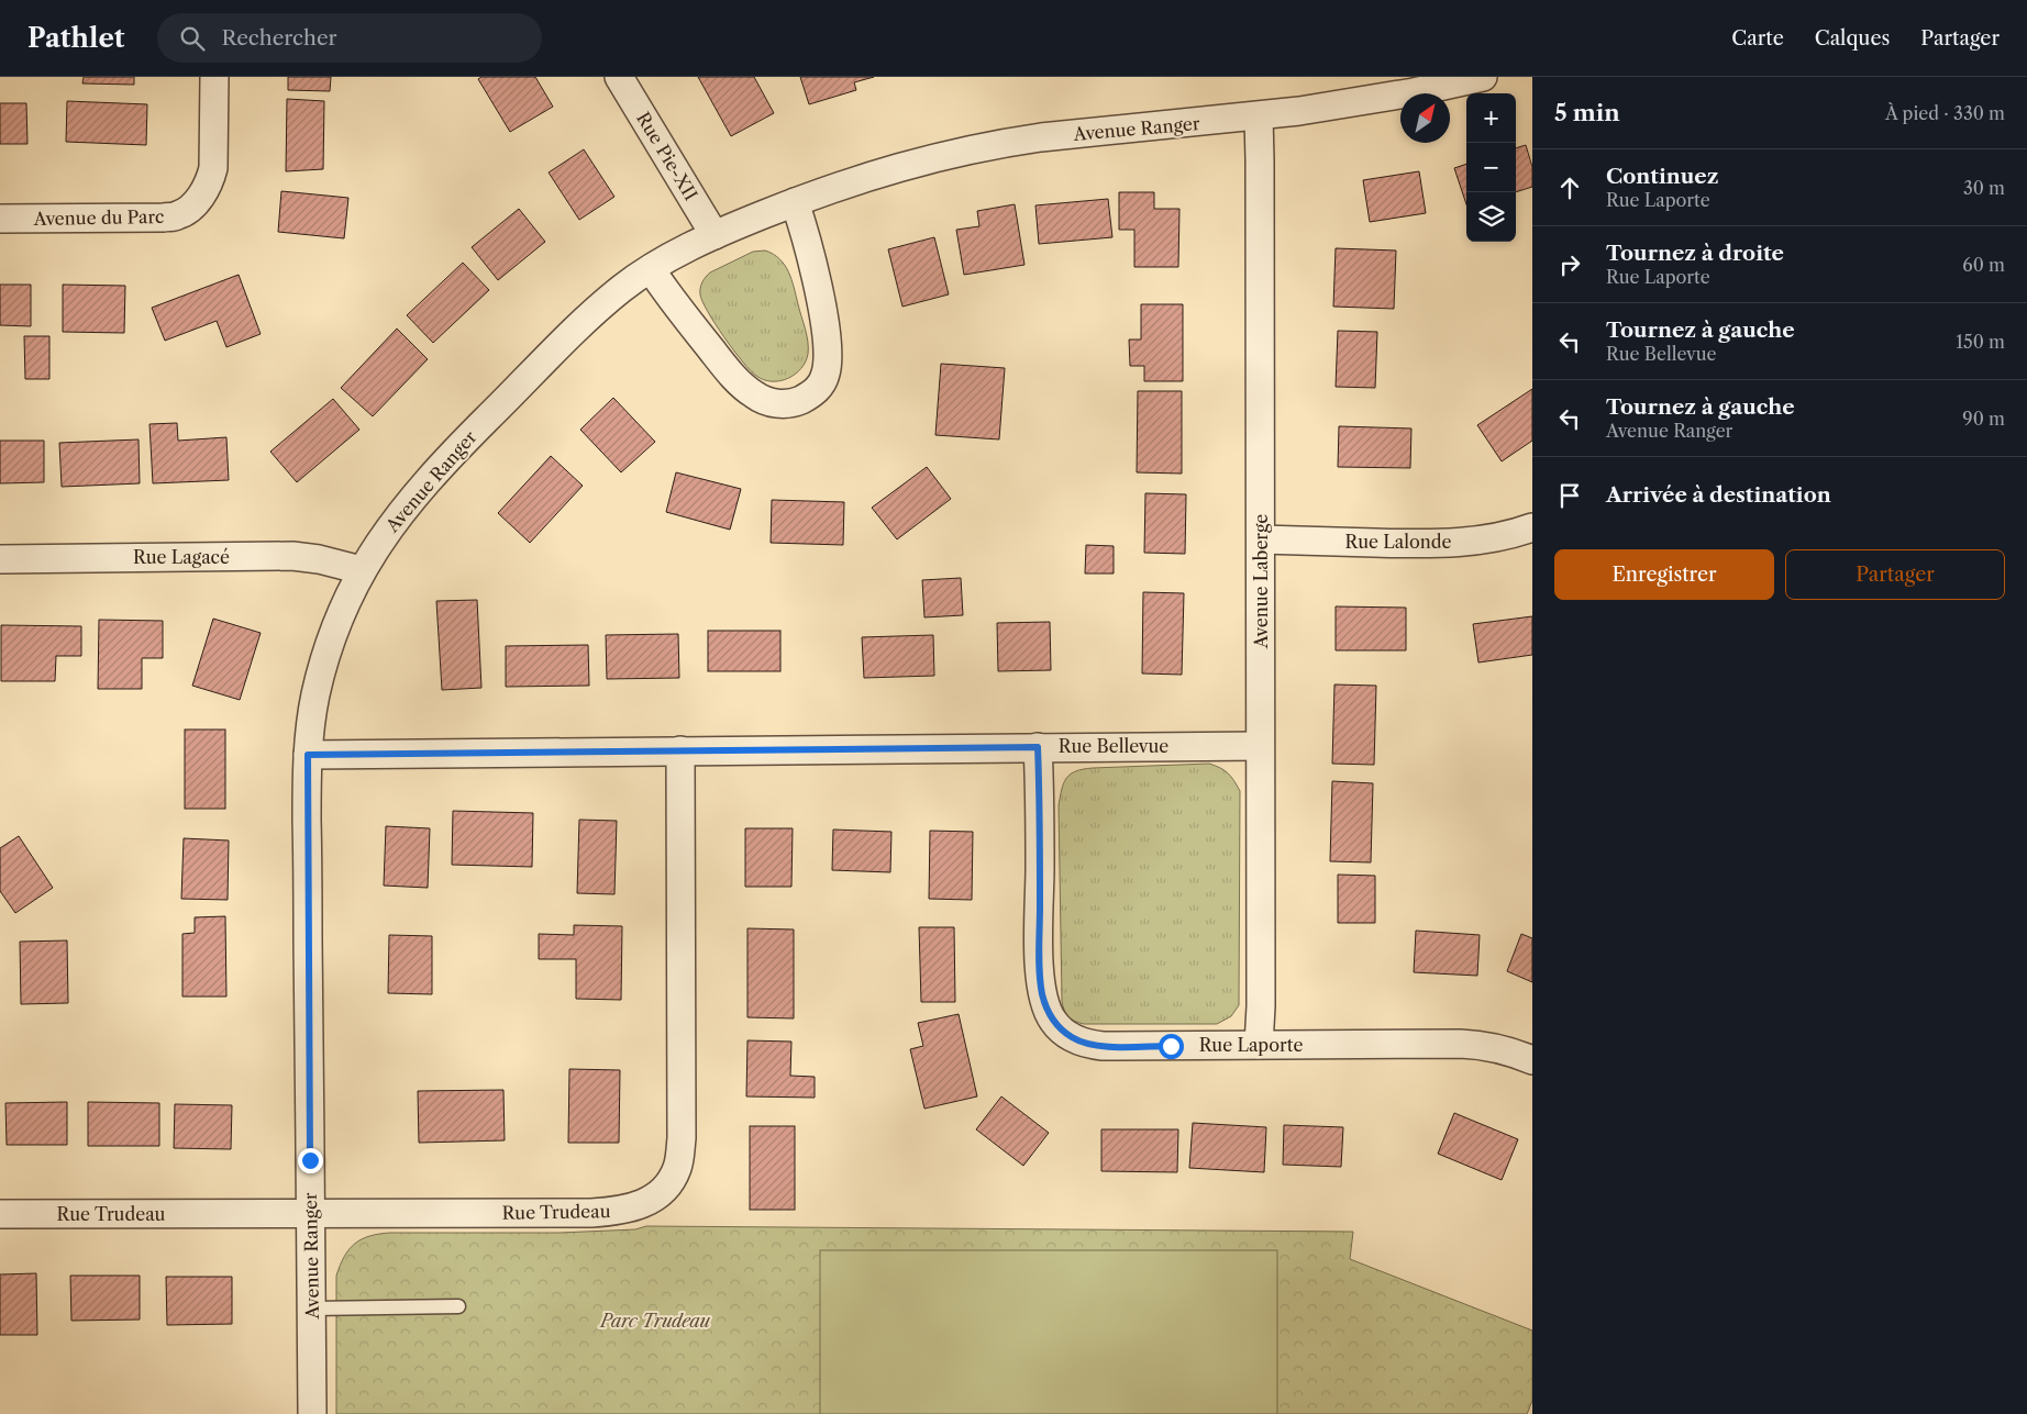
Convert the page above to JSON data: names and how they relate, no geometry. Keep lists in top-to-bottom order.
{
  "streets": {
    "street": [
      "Avenue Ranger",
      "Rue Pie-XII",
      "Avenue du Parc",
      "Rue Lalonde",
      "Rue Lagacé",
      "Avenue Laberge",
      "Rue Bellevue",
      "Rue Laporte",
      "Rue Trudeau"
    ]
  },
  "crossings": [
    ["Avenue Ranger", "Rue Pie-XII"],
    ["Avenue Ranger", "Rue Lagacé"],
    ["Avenue Ranger", "Avenue Laberge"],
    ["Avenue Ranger", "Rue Bellevue"],
    ["Avenue Ranger", "Rue Trudeau"],
    ["Rue Lalonde", "Avenue Laberge"],
    ["Avenue Laberge", "Rue Bellevue"],
    ["Avenue Laberge", "Rue Laporte"],
    ["Rue Bellevue", "Rue Laporte"],
    ["Rue Bellevue", "Rue Trudeau"]
  ],
  "parks": ["Parc Trudeau"],
  "north": "top right",
  "page": {
    "header": "Pathlet",
    "search": "Rechercher",
    "nav": ["Carte", "Calques", "Partager"],
    "heading": ["5 min", "À pied · 330 m"],
    "map_buttons": ["+", "−"],
    "list": [
      ["Continuez", "Rue Laporte", "30 m"],
      ["Tournez à droite", "Rue Laporte", "60 m"],
      ["Tournez à gauche", "Rue Bellevue", "150 m"],
      ["Tournez à gauche", "Avenue Ranger", "90 m"],
      "Arrivée à destination"
    ],
    "buttons": ["Enregistrer", "Partager"]
  }
}
